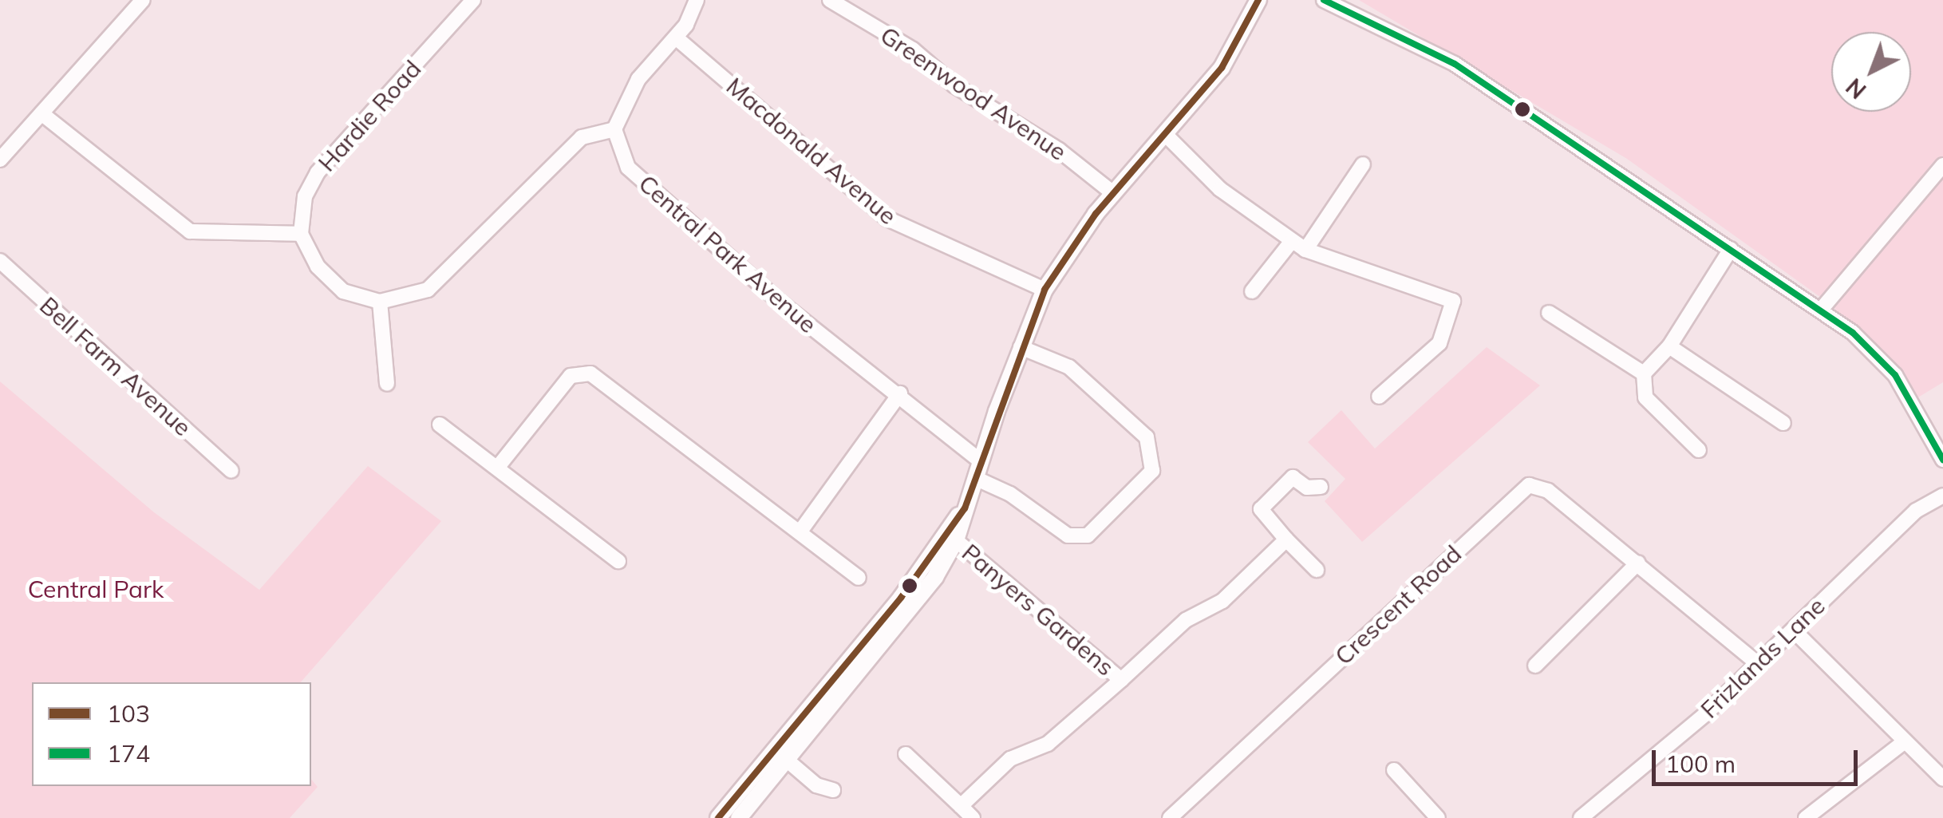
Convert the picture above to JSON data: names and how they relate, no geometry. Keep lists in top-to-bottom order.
{
  "streets": {
    "street": [
      "Greenwood Avenue",
      "Hardie Road",
      "Macdonald Avenue",
      "Central Park Avenue",
      "Bell Farm Avenue",
      "Crescent Road",
      "Panyers Gardens",
      "Frizlands Lane"
    ]
  },
  "crossings": [
    ["Crescent Road", "Frizlands Lane"]
  ],
  "parks": ["Central Park"],
  "lines": ["transit line 103", "transit line 174"],
  "legend": ["103", "174"],
  "scale_bar": "100 m",
  "north": "bottom left"
}
